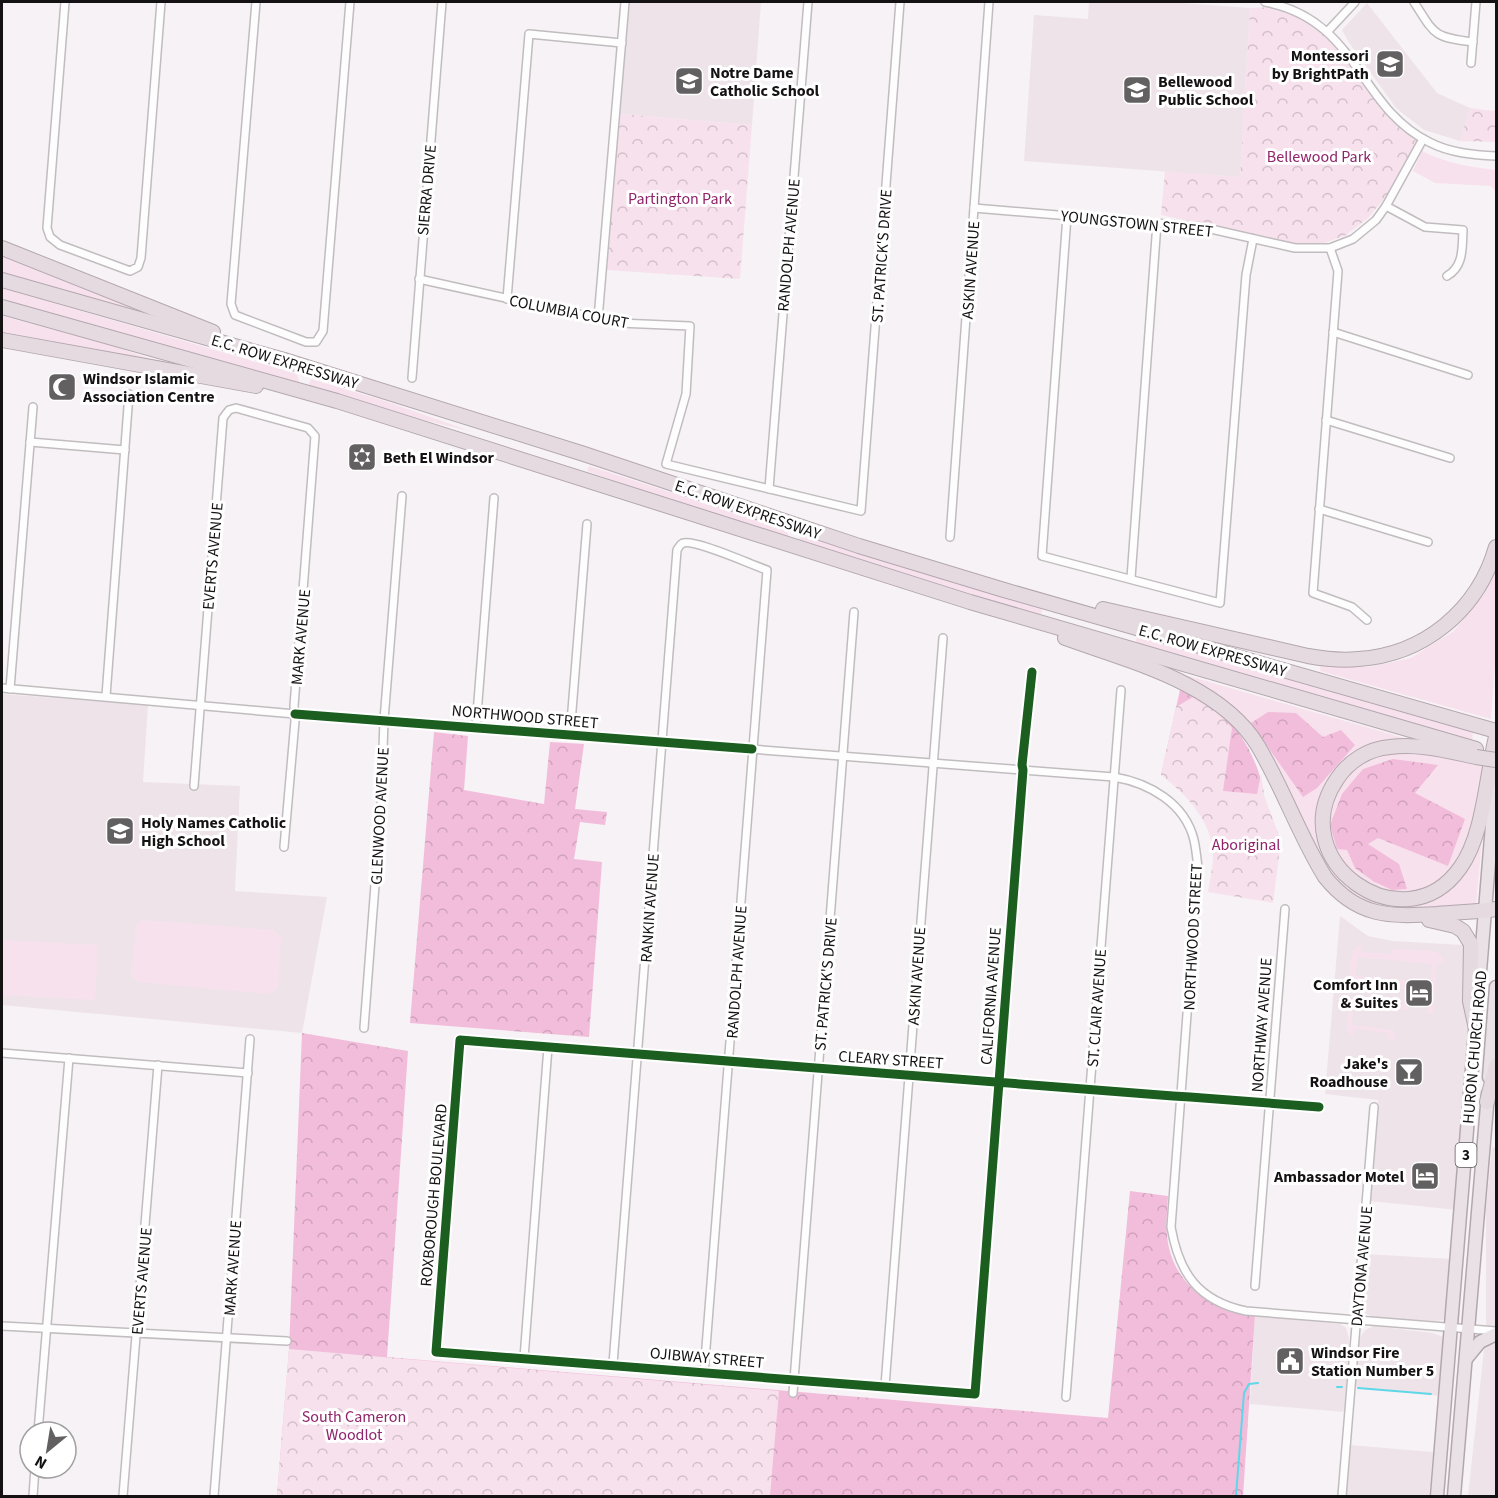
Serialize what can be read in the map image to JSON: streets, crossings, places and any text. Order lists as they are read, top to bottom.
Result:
{
  "streets": {
    "highway": ["E.C. ROW EXPRESSWAY", "HURON CHURCH ROAD", "3"],
    "street": [
      "SIERRA DRIVE",
      "YOUNGSTOWN STREET",
      "RANDOLPH AVENUE",
      "ST. PATRICK'S DRIVE",
      "ASKIN AVENUE",
      "COLUMBIA COURT",
      "EVERTS AVENUE",
      "MARK AVENUE",
      "NORTHWOOD STREET",
      "GLENWOOD AVENUE",
      "RANKIN AVENUE",
      "CALIFORNIA AVENUE",
      "ST. CLAIR AVENUE",
      "NORTHWAY AVENUE",
      "CLEARY STREET",
      "ROXBOROUGH BOULEVARD",
      "DAYTONA AVENUE",
      "OJIBWAY STREET"
    ]
  },
  "crossings": [
    ["SIERRA DRIVE", "COLUMBIA COURT"],
    ["YOUNGSTOWN STREET", "ASKIN AVENUE"],
    ["RANDOLPH AVENUE", "ST. PATRICK'S DRIVE"],
    ["RANDOLPH AVENUE", "COLUMBIA COURT"],
    ["RANDOLPH AVENUE", "NORTHWOOD STREET"],
    ["RANDOLPH AVENUE", "RANKIN AVENUE"],
    ["RANDOLPH AVENUE", "CLEARY STREET"],
    ["RANDOLPH AVENUE", "OJIBWAY STREET"],
    ["ST. PATRICK'S DRIVE", "COLUMBIA COURT"],
    ["ST. PATRICK'S DRIVE", "NORTHWOOD STREET"],
    ["ST. PATRICK'S DRIVE", "CLEARY STREET"],
    ["ST. PATRICK'S DRIVE", "OJIBWAY STREET"],
    ["ASKIN AVENUE", "NORTHWOOD STREET"],
    ["ASKIN AVENUE", "CLEARY STREET"],
    ["ASKIN AVENUE", "OJIBWAY STREET"],
    ["EVERTS AVENUE", "MARK AVENUE"],
    ["EVERTS AVENUE", "NORTHWOOD STREET"],
    ["MARK AVENUE", "NORTHWOOD STREET"],
    ["NORTHWOOD STREET", "GLENWOOD AVENUE"],
    ["NORTHWOOD STREET", "RANKIN AVENUE"],
    ["NORTHWOOD STREET", "CALIFORNIA AVENUE"],
    ["NORTHWOOD STREET", "ST. CLAIR AVENUE"],
    ["NORTHWOOD STREET", "HURON CHURCH ROAD"],
    ["NORTHWOOD STREET", "CLEARY STREET"],
    ["NORTHWOOD STREET", "DAYTONA AVENUE"],
    ["RANKIN AVENUE", "CLEARY STREET"],
    ["RANKIN AVENUE", "OJIBWAY STREET"],
    ["CALIFORNIA AVENUE", "CLEARY STREET"],
    ["CALIFORNIA AVENUE", "OJIBWAY STREET"],
    ["ST. CLAIR AVENUE", "CLEARY STREET"],
    ["NORTHWAY AVENUE", "CLEARY STREET"],
    ["CLEARY STREET", "ROXBOROUGH BOULEVARD"],
    ["ROXBOROUGH BOULEVARD", "OJIBWAY STREET"]
  ],
  "parks": [
    "Bellewood Park",
    "Partington Park",
    "Aboriginal",
    "South Cameron Woodlot"
  ],
  "places": {
    "school or university": [
      "Montessori by BrightPath",
      "Notre Dame Catholic School",
      "Bellewood Public School",
      "Holy Names Catholic High School"
    ],
    "mosque": ["Windsor Islamic Association Centre"],
    "synagogue": ["Beth El Windsor"],
    "hotel": ["Comfort Inn & Suites", "Ambassador Motel"],
    "bar": ["Jake's Roadhouse"],
    "public building": ["Windsor Fire Station Number 5"]
  },
  "north": "bottom left"
}
